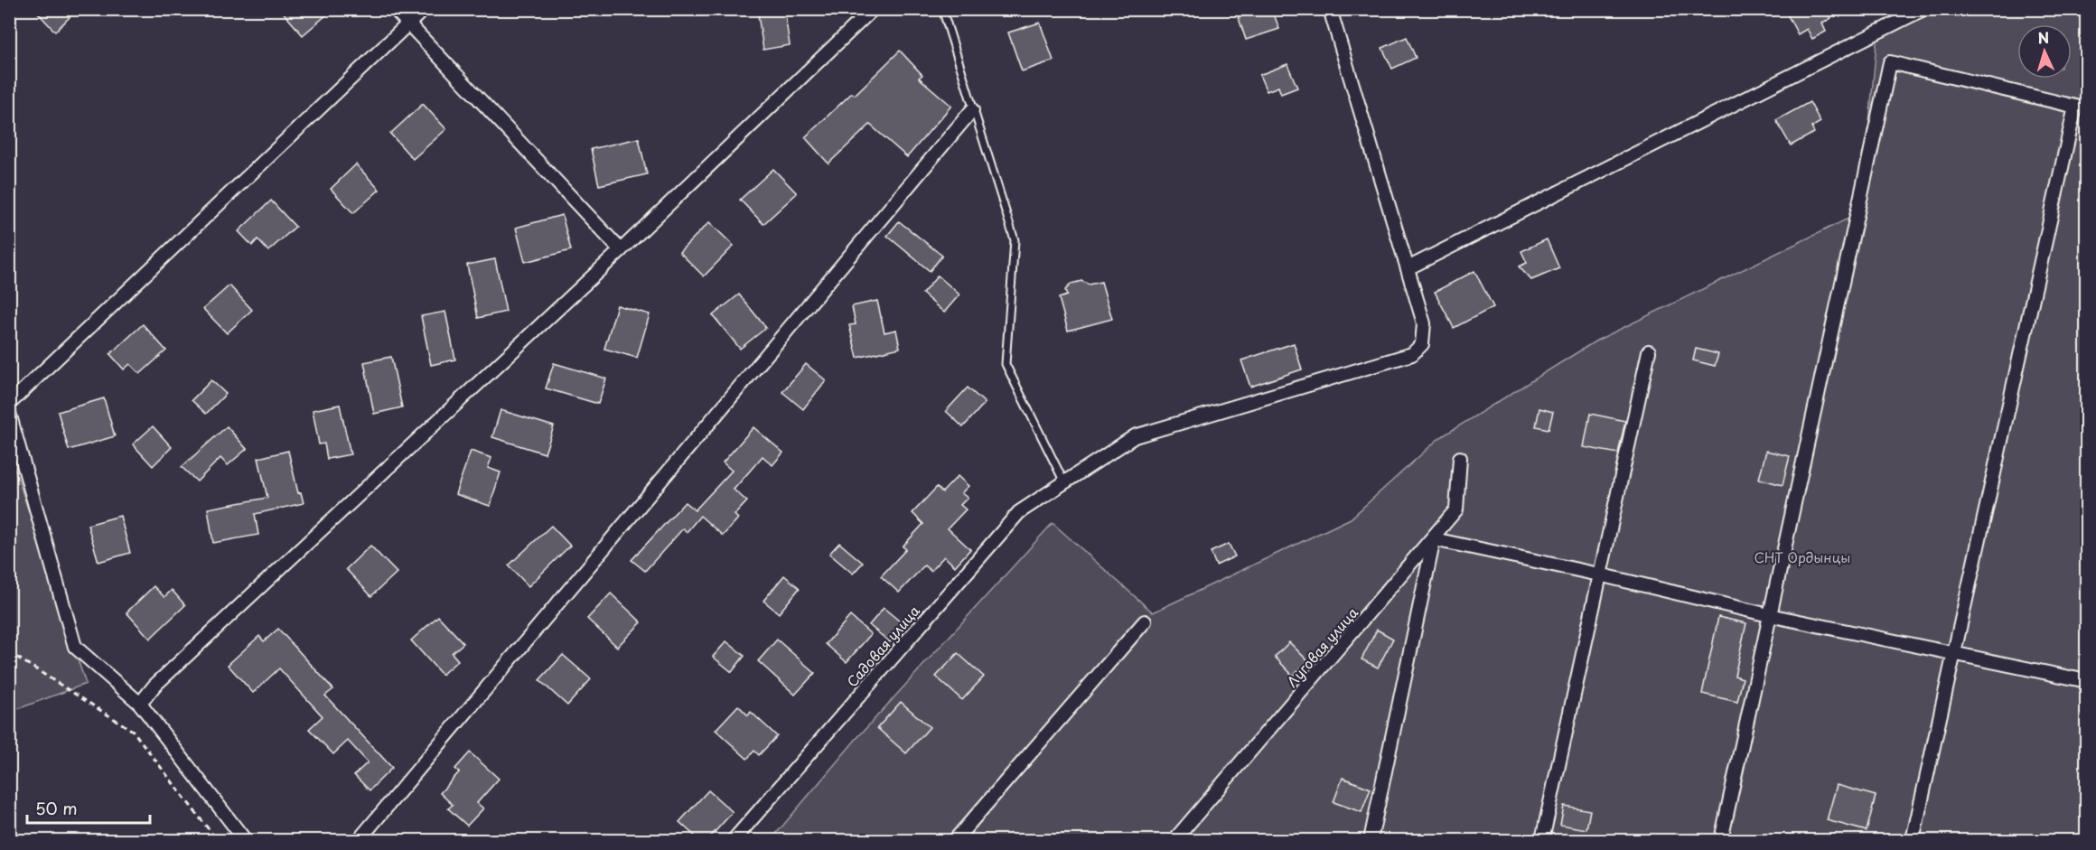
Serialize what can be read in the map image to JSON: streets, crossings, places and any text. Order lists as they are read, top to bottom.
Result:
{
  "streets": {
    "street": ["Садовая улица", "Луговая улица"]
  },
  "parks": ["СНТ Ордынцы"],
  "scale_bar": "50 m",
  "north": "top"
}
